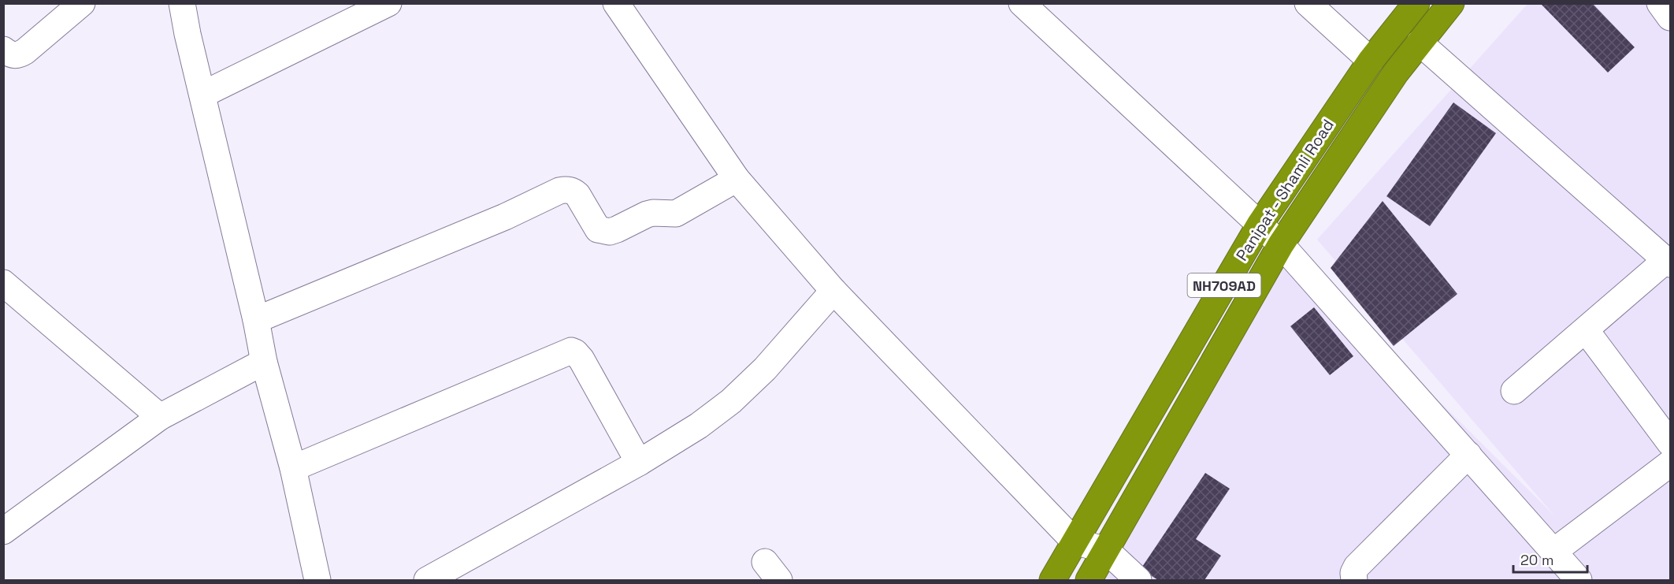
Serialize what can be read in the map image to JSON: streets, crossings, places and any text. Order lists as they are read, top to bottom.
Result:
{
  "streets": {
    "highway": ["Panipat - Shamli Road", "NH709AD"]
  },
  "scale_bar": "20 m"
}
